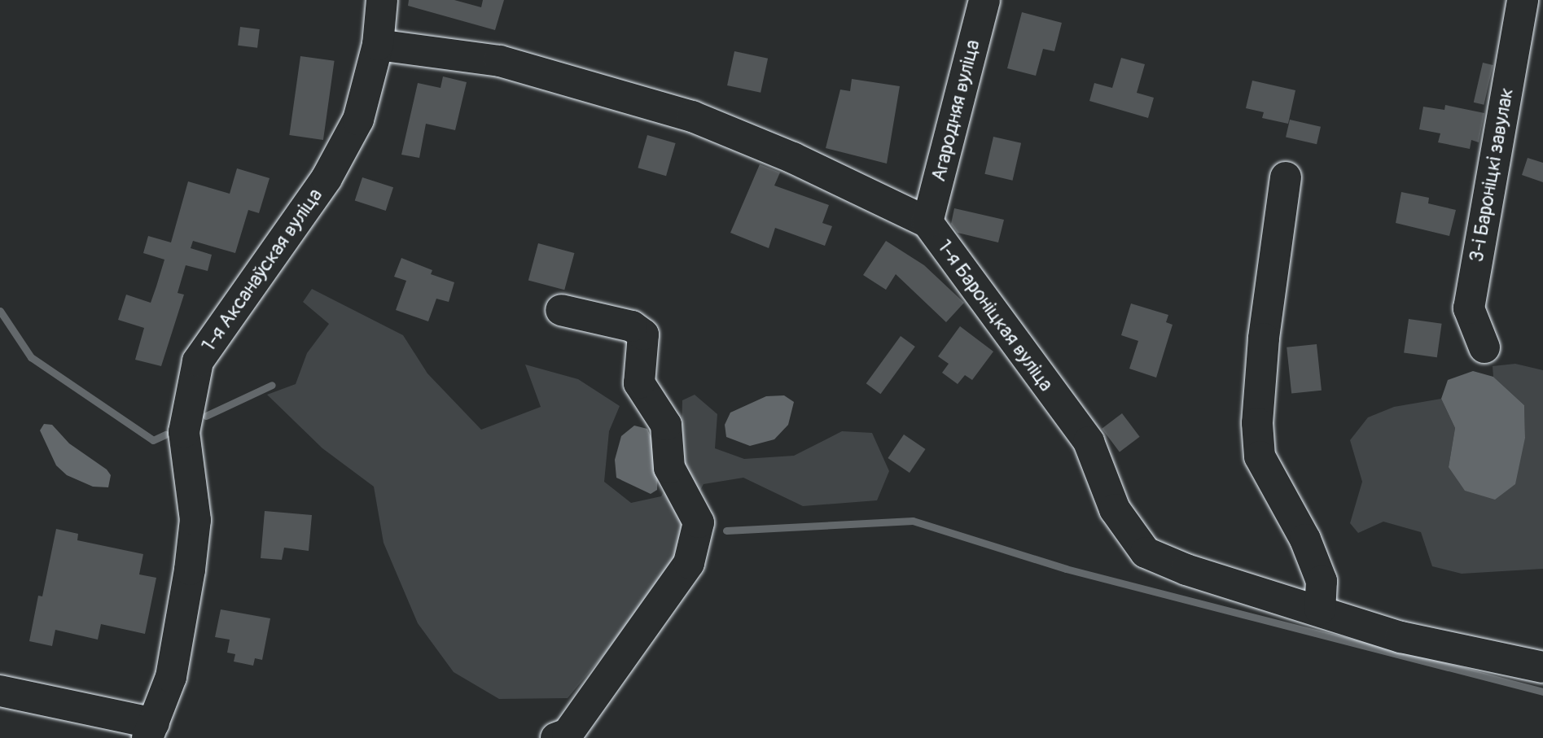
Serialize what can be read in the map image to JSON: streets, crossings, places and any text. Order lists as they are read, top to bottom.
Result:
{
  "streets": {
    "street": [
      "Агародняя вуліца",
      "3-і Бароніцкі завулак",
      "1-я Аксанаўская вуліца",
      "1-я Бароніцкая вуліца"
    ]
  },
  "crossings": [
    ["Агародняя вуліца", "1-я Бароніцкая вуліца"],
    ["1-я Аксанаўская вуліца", "1-я Бароніцкая вуліца"]
  ]
}
